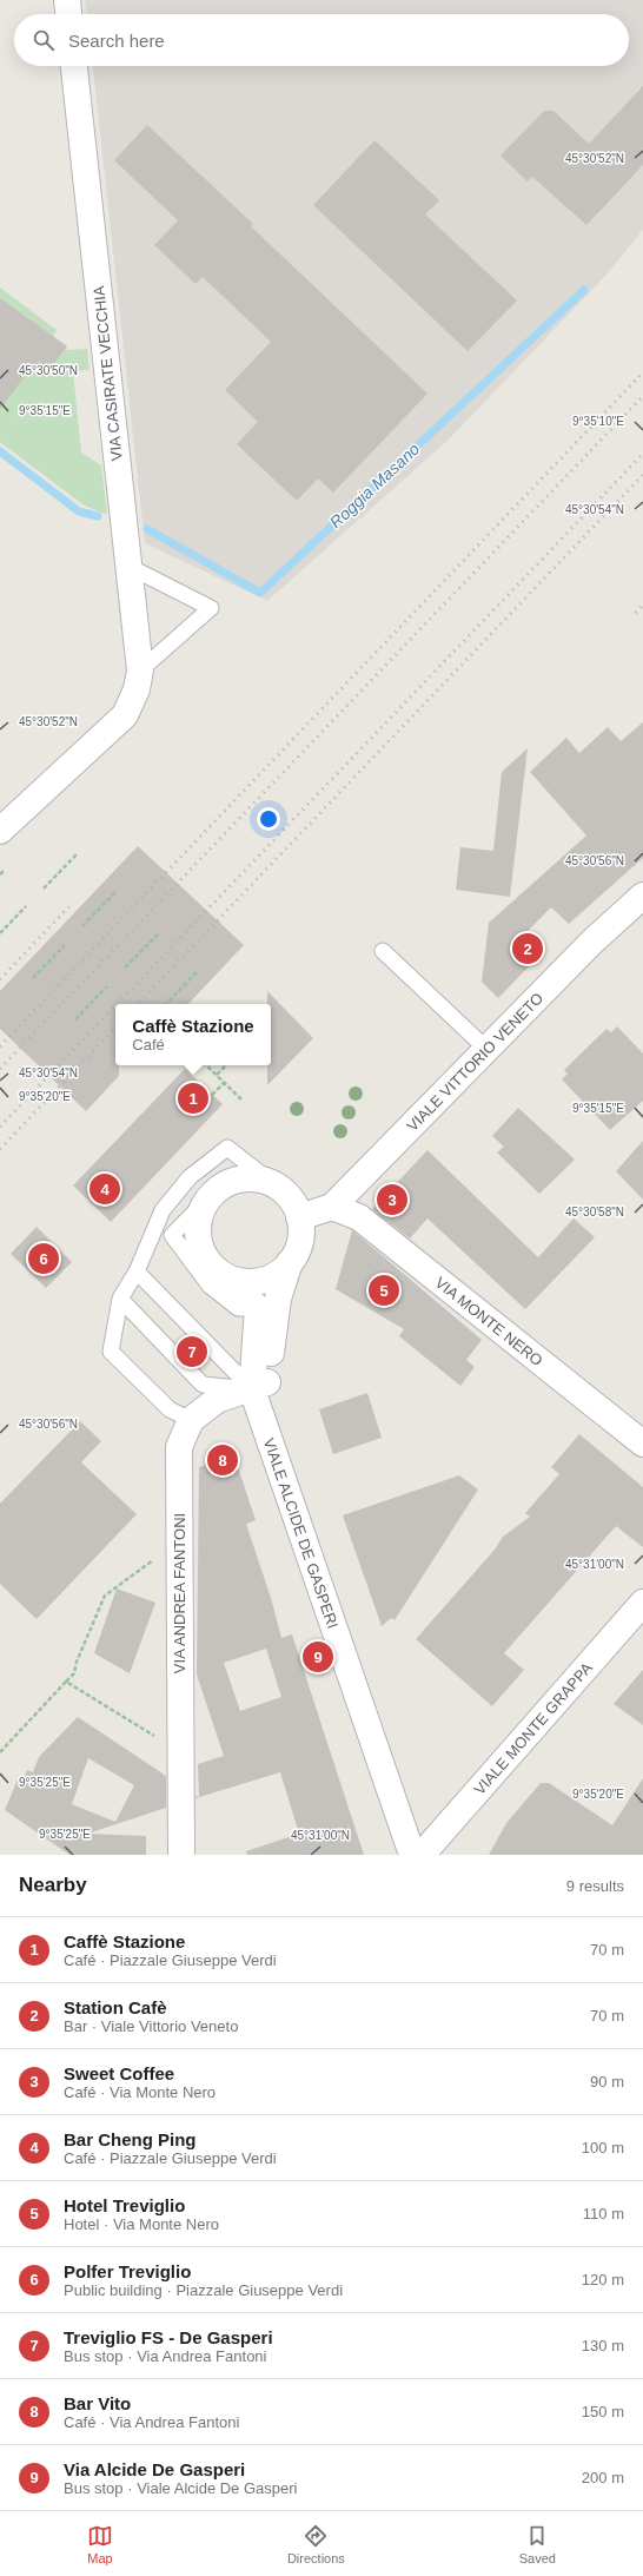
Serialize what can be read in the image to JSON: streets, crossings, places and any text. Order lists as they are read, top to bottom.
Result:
{
  "streets": {
    "street": [
      "VIA CASIRATE VECCHIA",
      "VIALE VITTORIO VENETO",
      "VIA MONTE NERO",
      "VIALE ALCIDE DE GASPERI",
      "VIA ANDREA FANTONI",
      "VIALE MONTE GRAPPA"
    ]
  },
  "crossings": [
    ["VIALE VITTORIO VENETO", "VIA MONTE NERO"],
    ["VIALE VITTORIO VENETO", "VIALE ALCIDE DE GASPERI"],
    ["VIALE ALCIDE DE GASPERI", "VIA ANDREA FANTONI"]
  ],
  "water": ["Roggia Masano"],
  "page": {
    "search": "Search here",
    "pins": [
      "2",
      "1",
      "4",
      "3",
      "6",
      "5",
      "7",
      "8",
      "9"
    ],
    "popup": ["Caffè Stazione", "Café"],
    "heading": ["Nearby", "9 results"],
    "list": [
      {
        "mark": "1",
        "name": "Caffè Stazione",
        "note": "Café · Piazzale Giuseppe Verdi",
        "value": "70 m"
      },
      {
        "mark": "2",
        "name": "Station Cafè",
        "note": "Bar · Viale Vittorio Veneto",
        "value": "70 m"
      },
      {
        "mark": "3",
        "name": "Sweet Coffee",
        "note": "Café · Via Monte Nero",
        "value": "90 m"
      },
      {
        "mark": "4",
        "name": "Bar Cheng Ping",
        "note": "Café · Piazzale Giuseppe Verdi",
        "value": "100 m"
      },
      {
        "mark": "5",
        "name": "Hotel Treviglio",
        "note": "Hotel · Via Monte Nero",
        "value": "110 m"
      },
      {
        "mark": "6",
        "name": "Polfer Treviglio",
        "note": "Public building · Piazzale Giuseppe Verdi",
        "value": "120 m"
      },
      {
        "mark": "7",
        "name": "Treviglio FS - De Gasperi",
        "note": "Bus stop · Via Andrea Fantoni",
        "value": "130 m"
      },
      {
        "mark": "8",
        "name": "Bar Vito",
        "note": "Café · Via Andrea Fantoni",
        "value": "150 m"
      },
      {
        "mark": "9",
        "name": "Via Alcide De Gasperi",
        "note": "Bus stop · Viale Alcide De Gasperi",
        "value": "200 m"
      }
    ],
    "nav": ["Map", "Directions", "Saved"]
  },
  "coordinates": [
    "45°30'52\"N",
    "45°30'50\"N",
    "9°35'15\"E",
    "9°35'10\"E",
    "45°30'54\"N",
    "45°30'56\"N",
    "9°35'20\"E",
    "45°30'58\"N",
    "45°31'00\"N",
    "9°35'25\"E"
  ]
}
